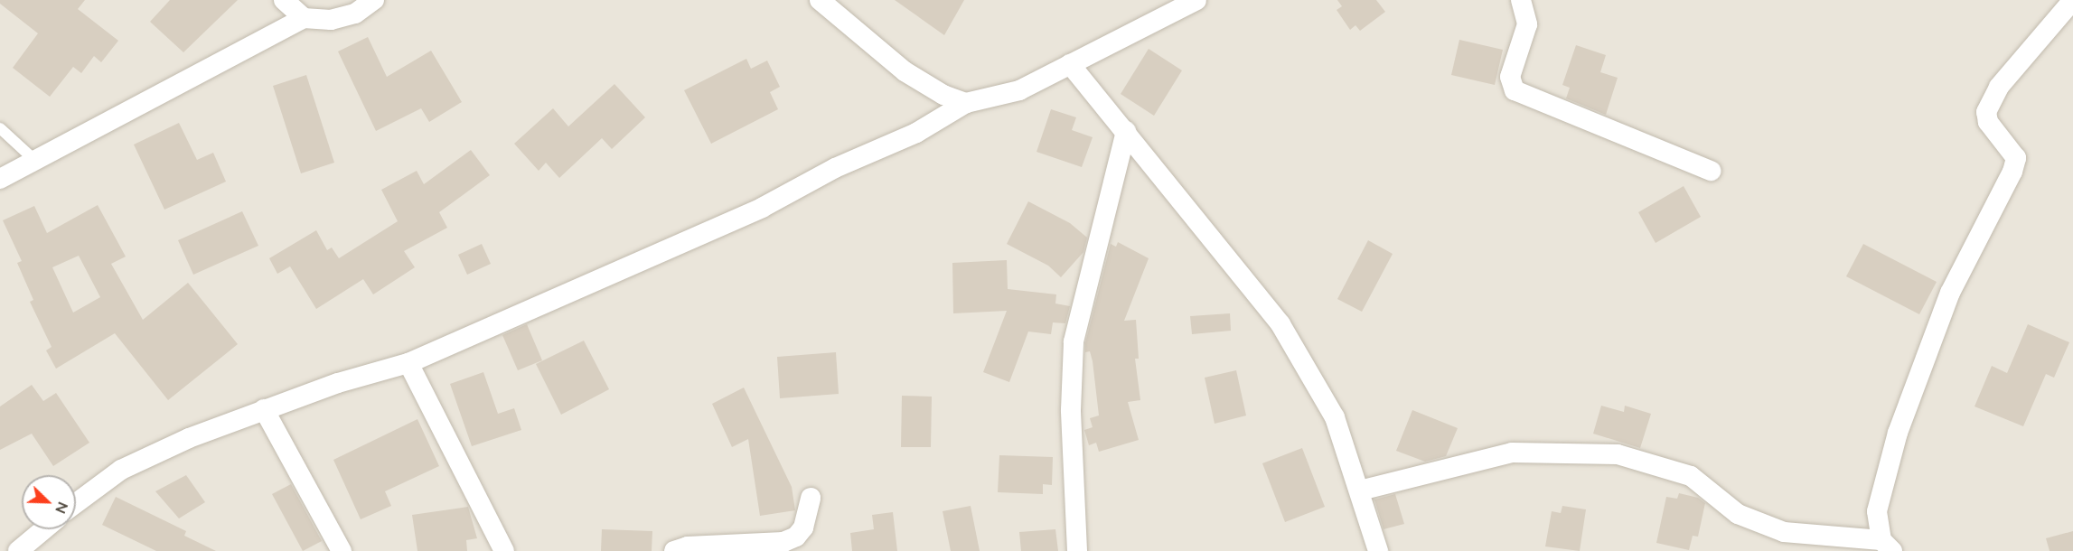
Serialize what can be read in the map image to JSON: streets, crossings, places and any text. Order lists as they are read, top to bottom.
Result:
{
  "north": "bottom right"
}
